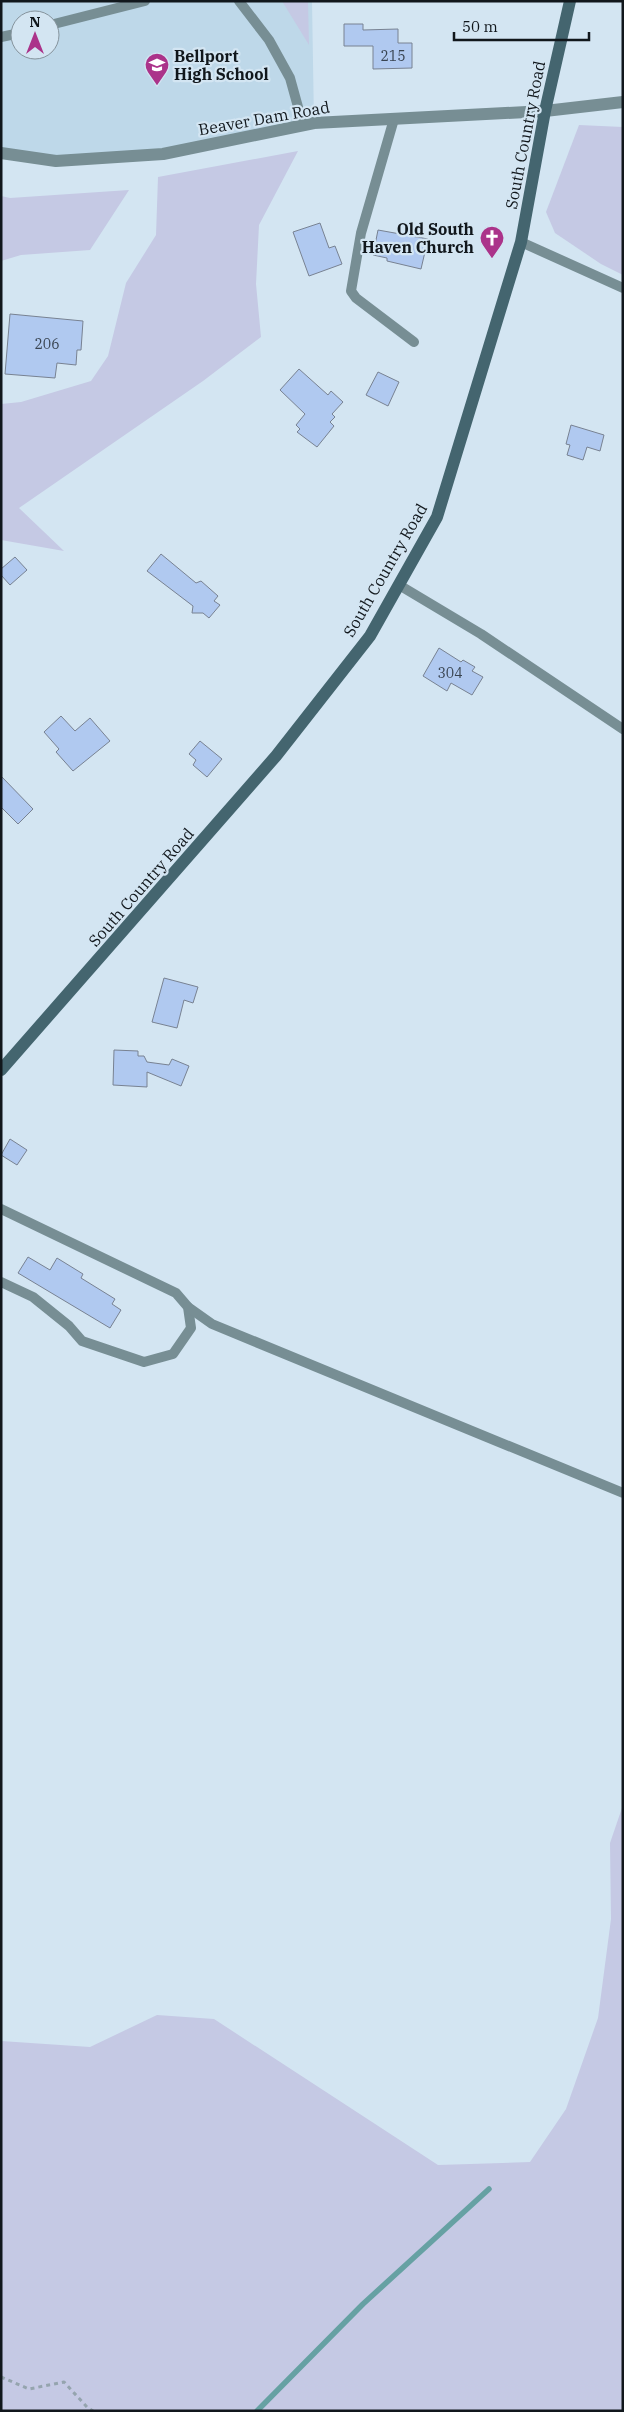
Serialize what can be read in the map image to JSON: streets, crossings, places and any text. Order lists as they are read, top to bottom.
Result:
{
  "streets": {
    "main road": ["South Country Road"],
    "street": ["Beaver Dam Road"]
  },
  "crossings": [
    ["Beaver Dam Road", "South Country Road"]
  ],
  "places": {
    "school or university": ["Bellport High School"],
    "church": ["Old South Haven Church"]
  },
  "house_numbers": ["215", "206", "304"],
  "scale_bar": "50 m",
  "north": "top"
}
